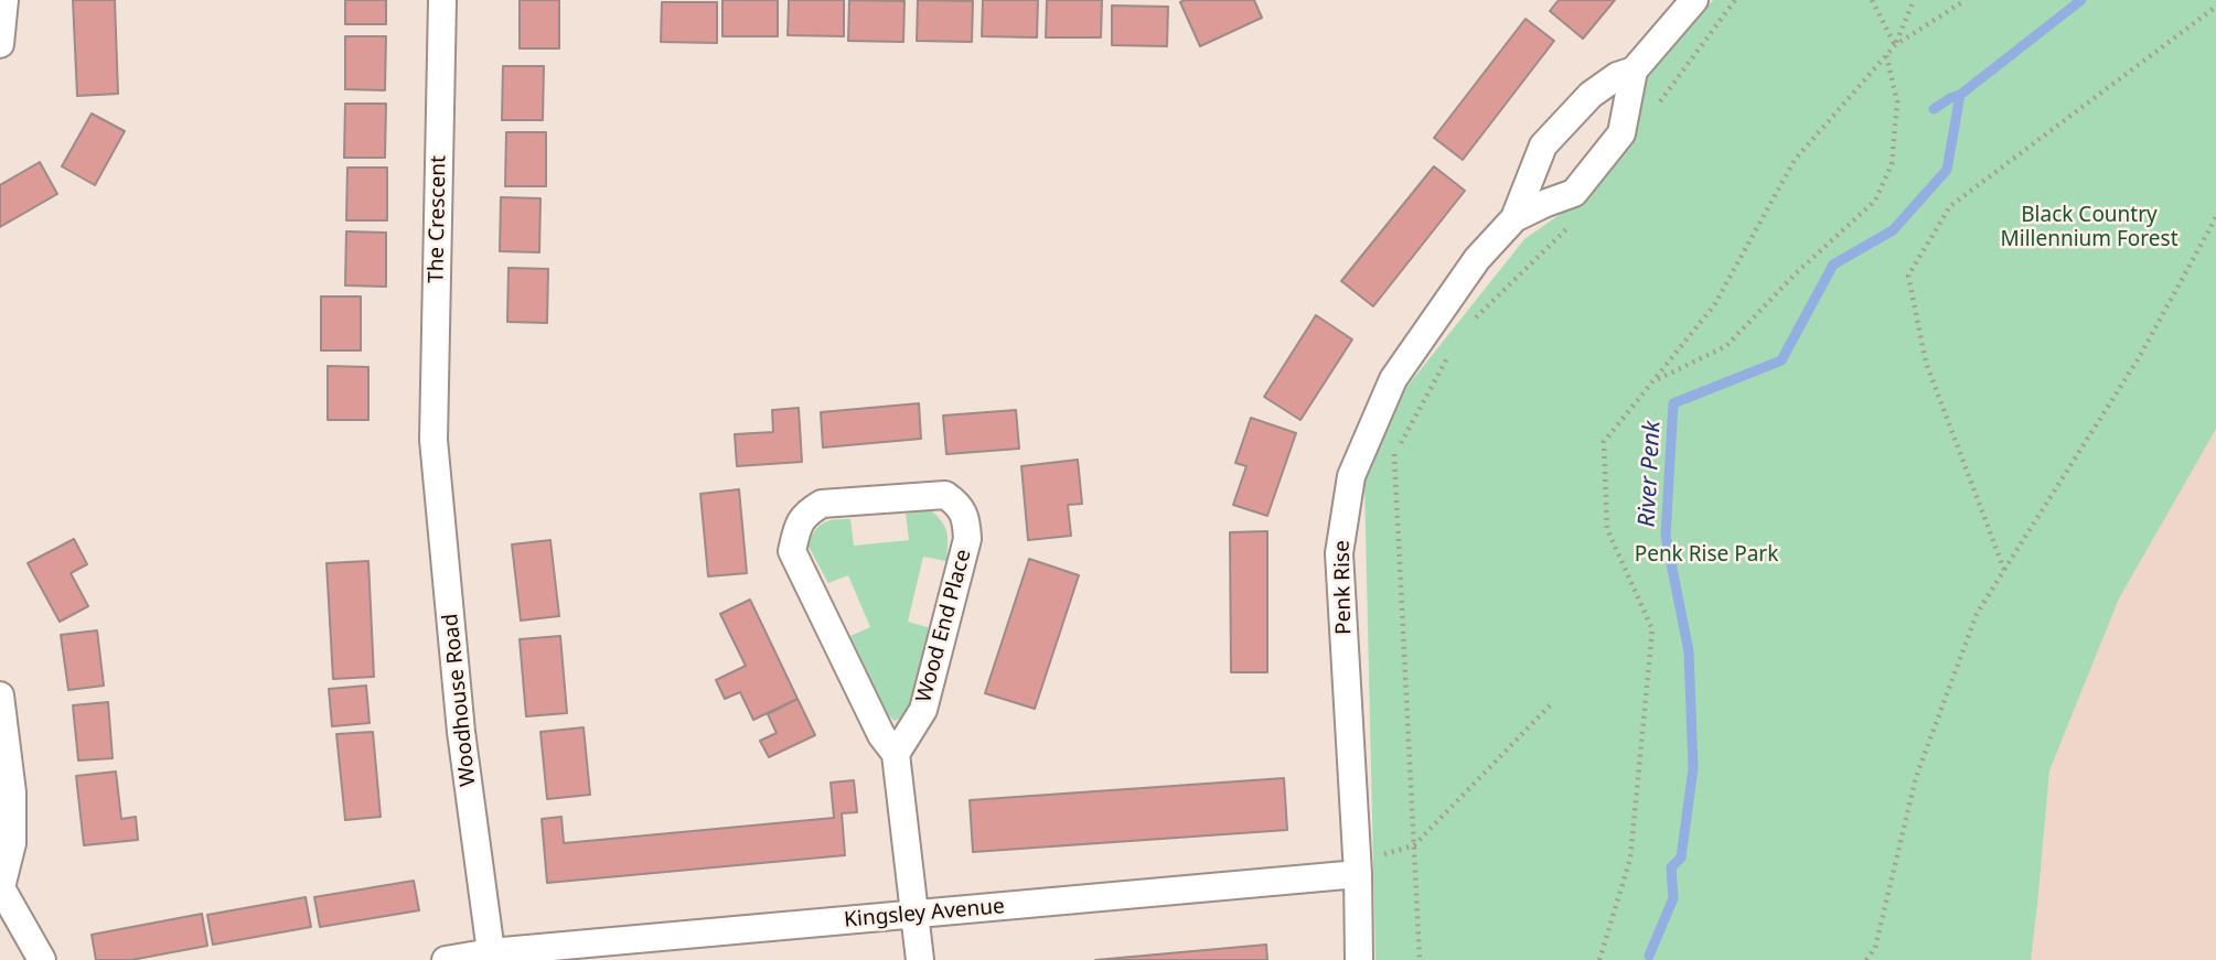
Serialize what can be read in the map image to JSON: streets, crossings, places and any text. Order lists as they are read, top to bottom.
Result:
{
  "streets": {
    "street": [
      "The Crescent",
      "Penk Rise",
      "Wood End Place",
      "Woodhouse Road",
      "Kingsley Avenue"
    ]
  },
  "crossings": [
    ["The Crescent", "Woodhouse Road"],
    ["Penk Rise", "Kingsley Avenue"],
    ["Wood End Place", "Kingsley Avenue"],
    ["Woodhouse Road", "Kingsley Avenue"]
  ],
  "water": ["River Penk"],
  "parks": ["Black Country Millennium Forest", "Penk Rise Park"]
}
